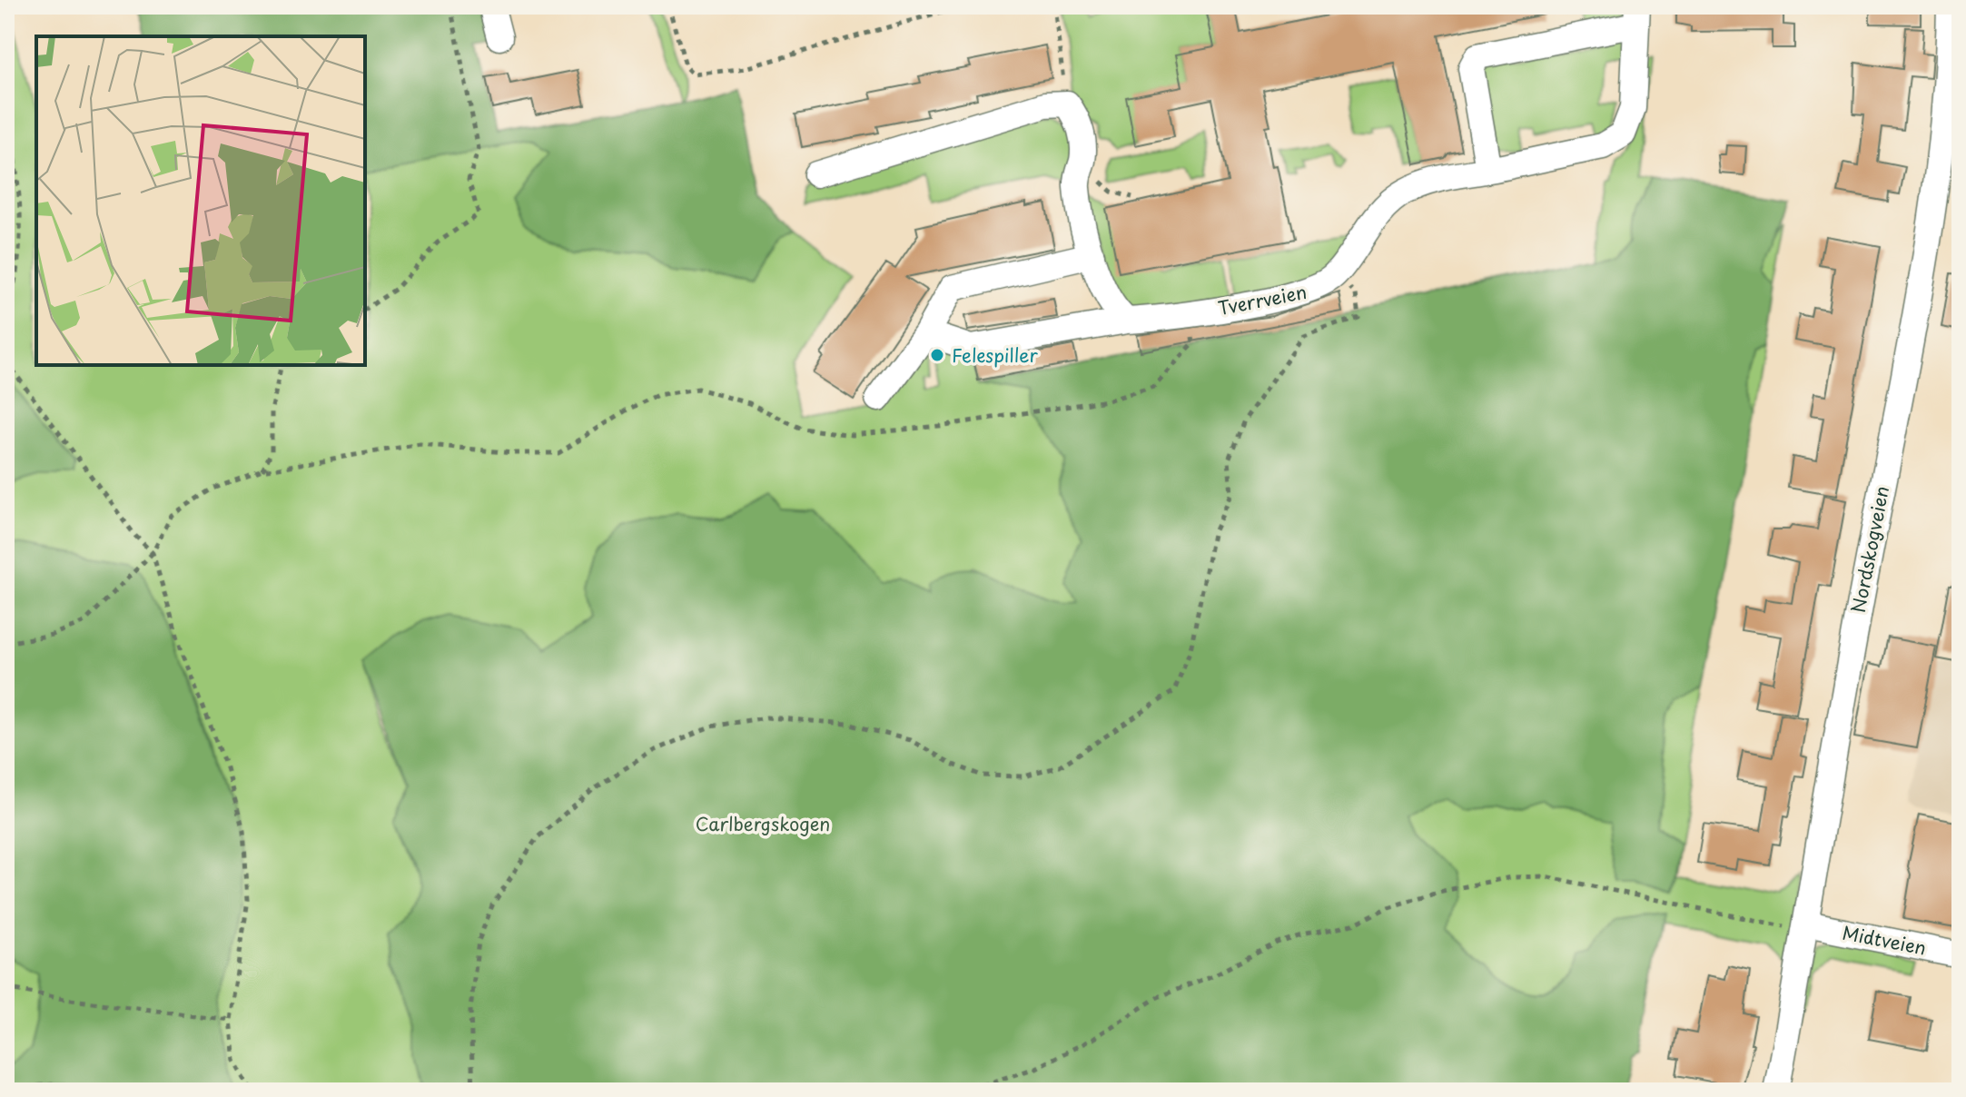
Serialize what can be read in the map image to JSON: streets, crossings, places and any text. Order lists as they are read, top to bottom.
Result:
{
  "streets": {
    "street": ["Tverrveien", "Nordskogveien", "Midtveien"]
  },
  "crossings": [
    ["Nordskogveien", "Midtveien"]
  ],
  "parks": ["Carlbergskogen"],
  "places": ["Felespiller"]
}
